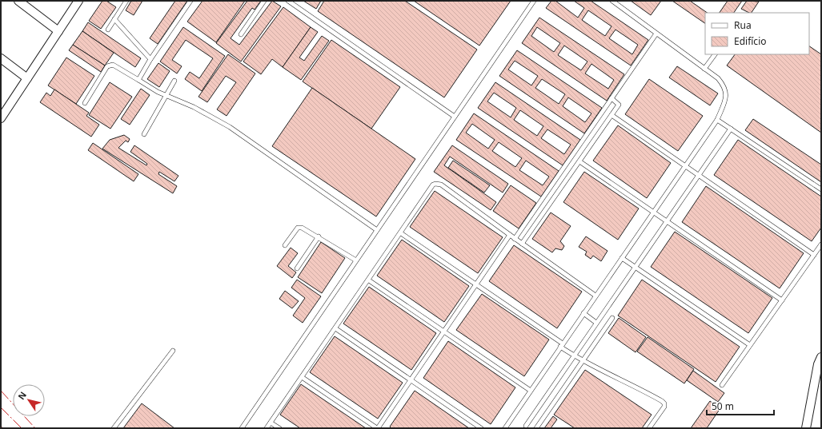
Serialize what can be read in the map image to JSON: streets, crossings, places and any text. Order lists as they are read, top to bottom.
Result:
{
  "legend": ["Rua", "Edifício"],
  "scale_bar": "50 m",
  "north": "top left"
}
